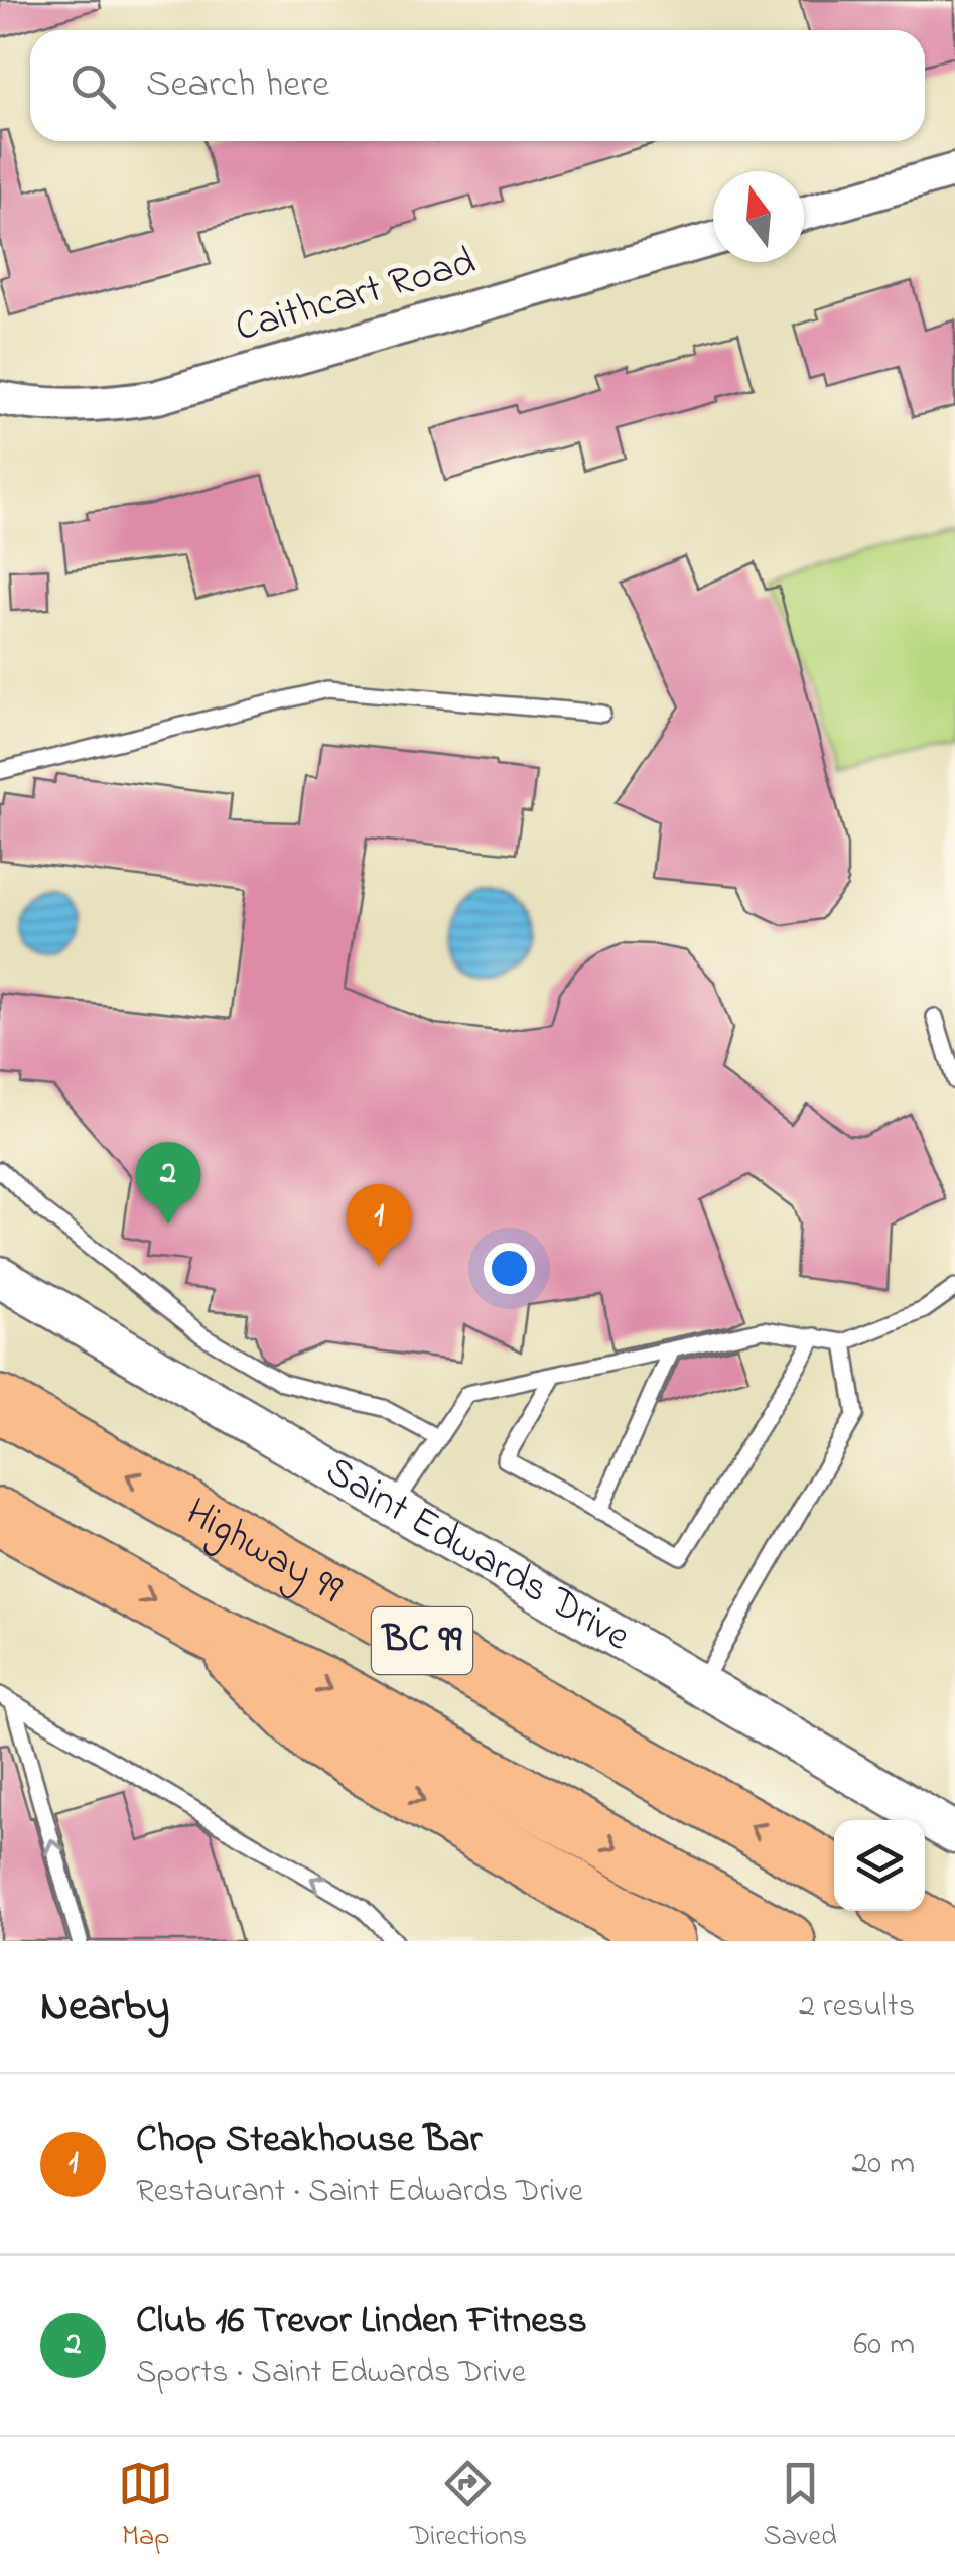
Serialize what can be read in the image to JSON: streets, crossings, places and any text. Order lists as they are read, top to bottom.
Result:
{
  "streets": {
    "highway": ["Highway 99", "BC 99"],
    "street": ["Caithcart Road", "Saint Edwards Drive"]
  },
  "north": "top",
  "page": {
    "search": "Search here",
    "pins": ["2", "1"],
    "heading": ["Nearby", "2 results"],
    "list": [
      {
        "mark": "1",
        "name": "Chop Steakhouse Bar",
        "note": "Restaurant · Saint Edwards Drive",
        "value": "20 m"
      },
      {
        "mark": "2",
        "name": "Club 16 Trevor Linden Fitness",
        "note": "Sports · Saint Edwards Drive",
        "value": "60 m"
      }
    ],
    "nav": ["Map", "Directions", "Saved"]
  }
}
